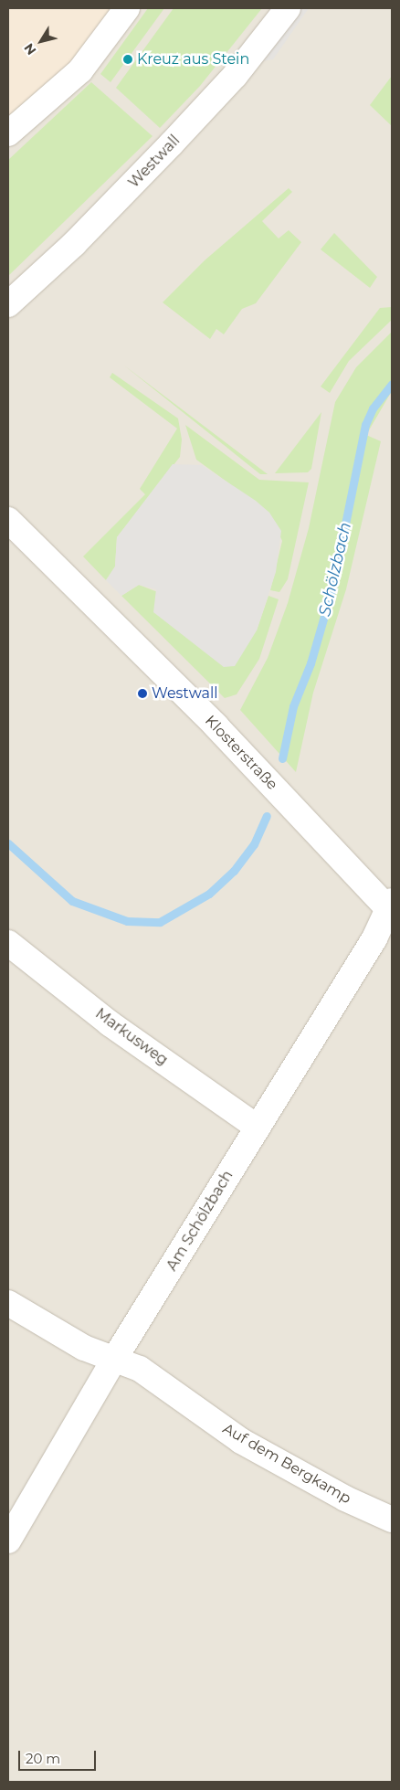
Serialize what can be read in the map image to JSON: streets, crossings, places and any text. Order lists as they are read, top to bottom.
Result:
{
  "streets": {
    "street": [
      "Westwall",
      "Klosterstraße",
      "Markusweg",
      "Am Schölzbach",
      "Auf dem Bergkamp"
    ]
  },
  "crossings": [
    ["Klosterstraße", "Am Schölzbach"],
    ["Markusweg", "Am Schölzbach"],
    ["Am Schölzbach", "Auf dem Bergkamp"]
  ],
  "water": ["Schölzbach"],
  "places": ["Kreuz aus Stein", "Westwall"],
  "scale_bar": "20 m",
  "north": "bottom left"
}
